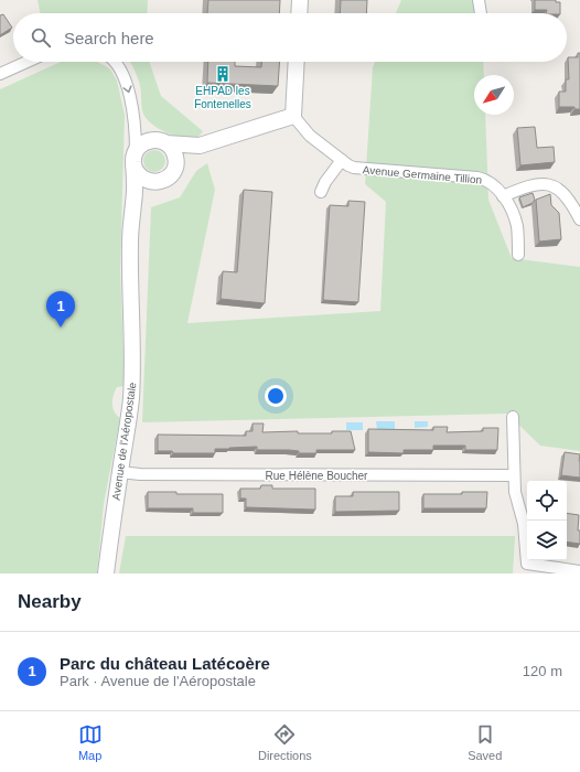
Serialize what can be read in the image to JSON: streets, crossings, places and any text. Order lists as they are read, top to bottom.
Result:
{
  "streets": {
    "street": ["Avenue Germaine Tillion", "Avenue de l'Aéropostale", "Rue Hélène Boucher"]
  },
  "crossings": [
    ["Avenue de l'Aéropostale", "Rue Hélène Boucher"]
  ],
  "places": {
    "building": ["EHPAD les Fontenelles"]
  },
  "north": "bottom left",
  "page": {
    "search": "Search here",
    "pins": "1",
    "heading": "Nearby",
    "list": [
      {
        "mark": "1",
        "name": "Parc du château Latécoère",
        "note": "Park · Avenue de l'Aéropostale",
        "value": "120 m"
      }
    ],
    "nav": ["Map", "Directions", "Saved"]
  }
}
